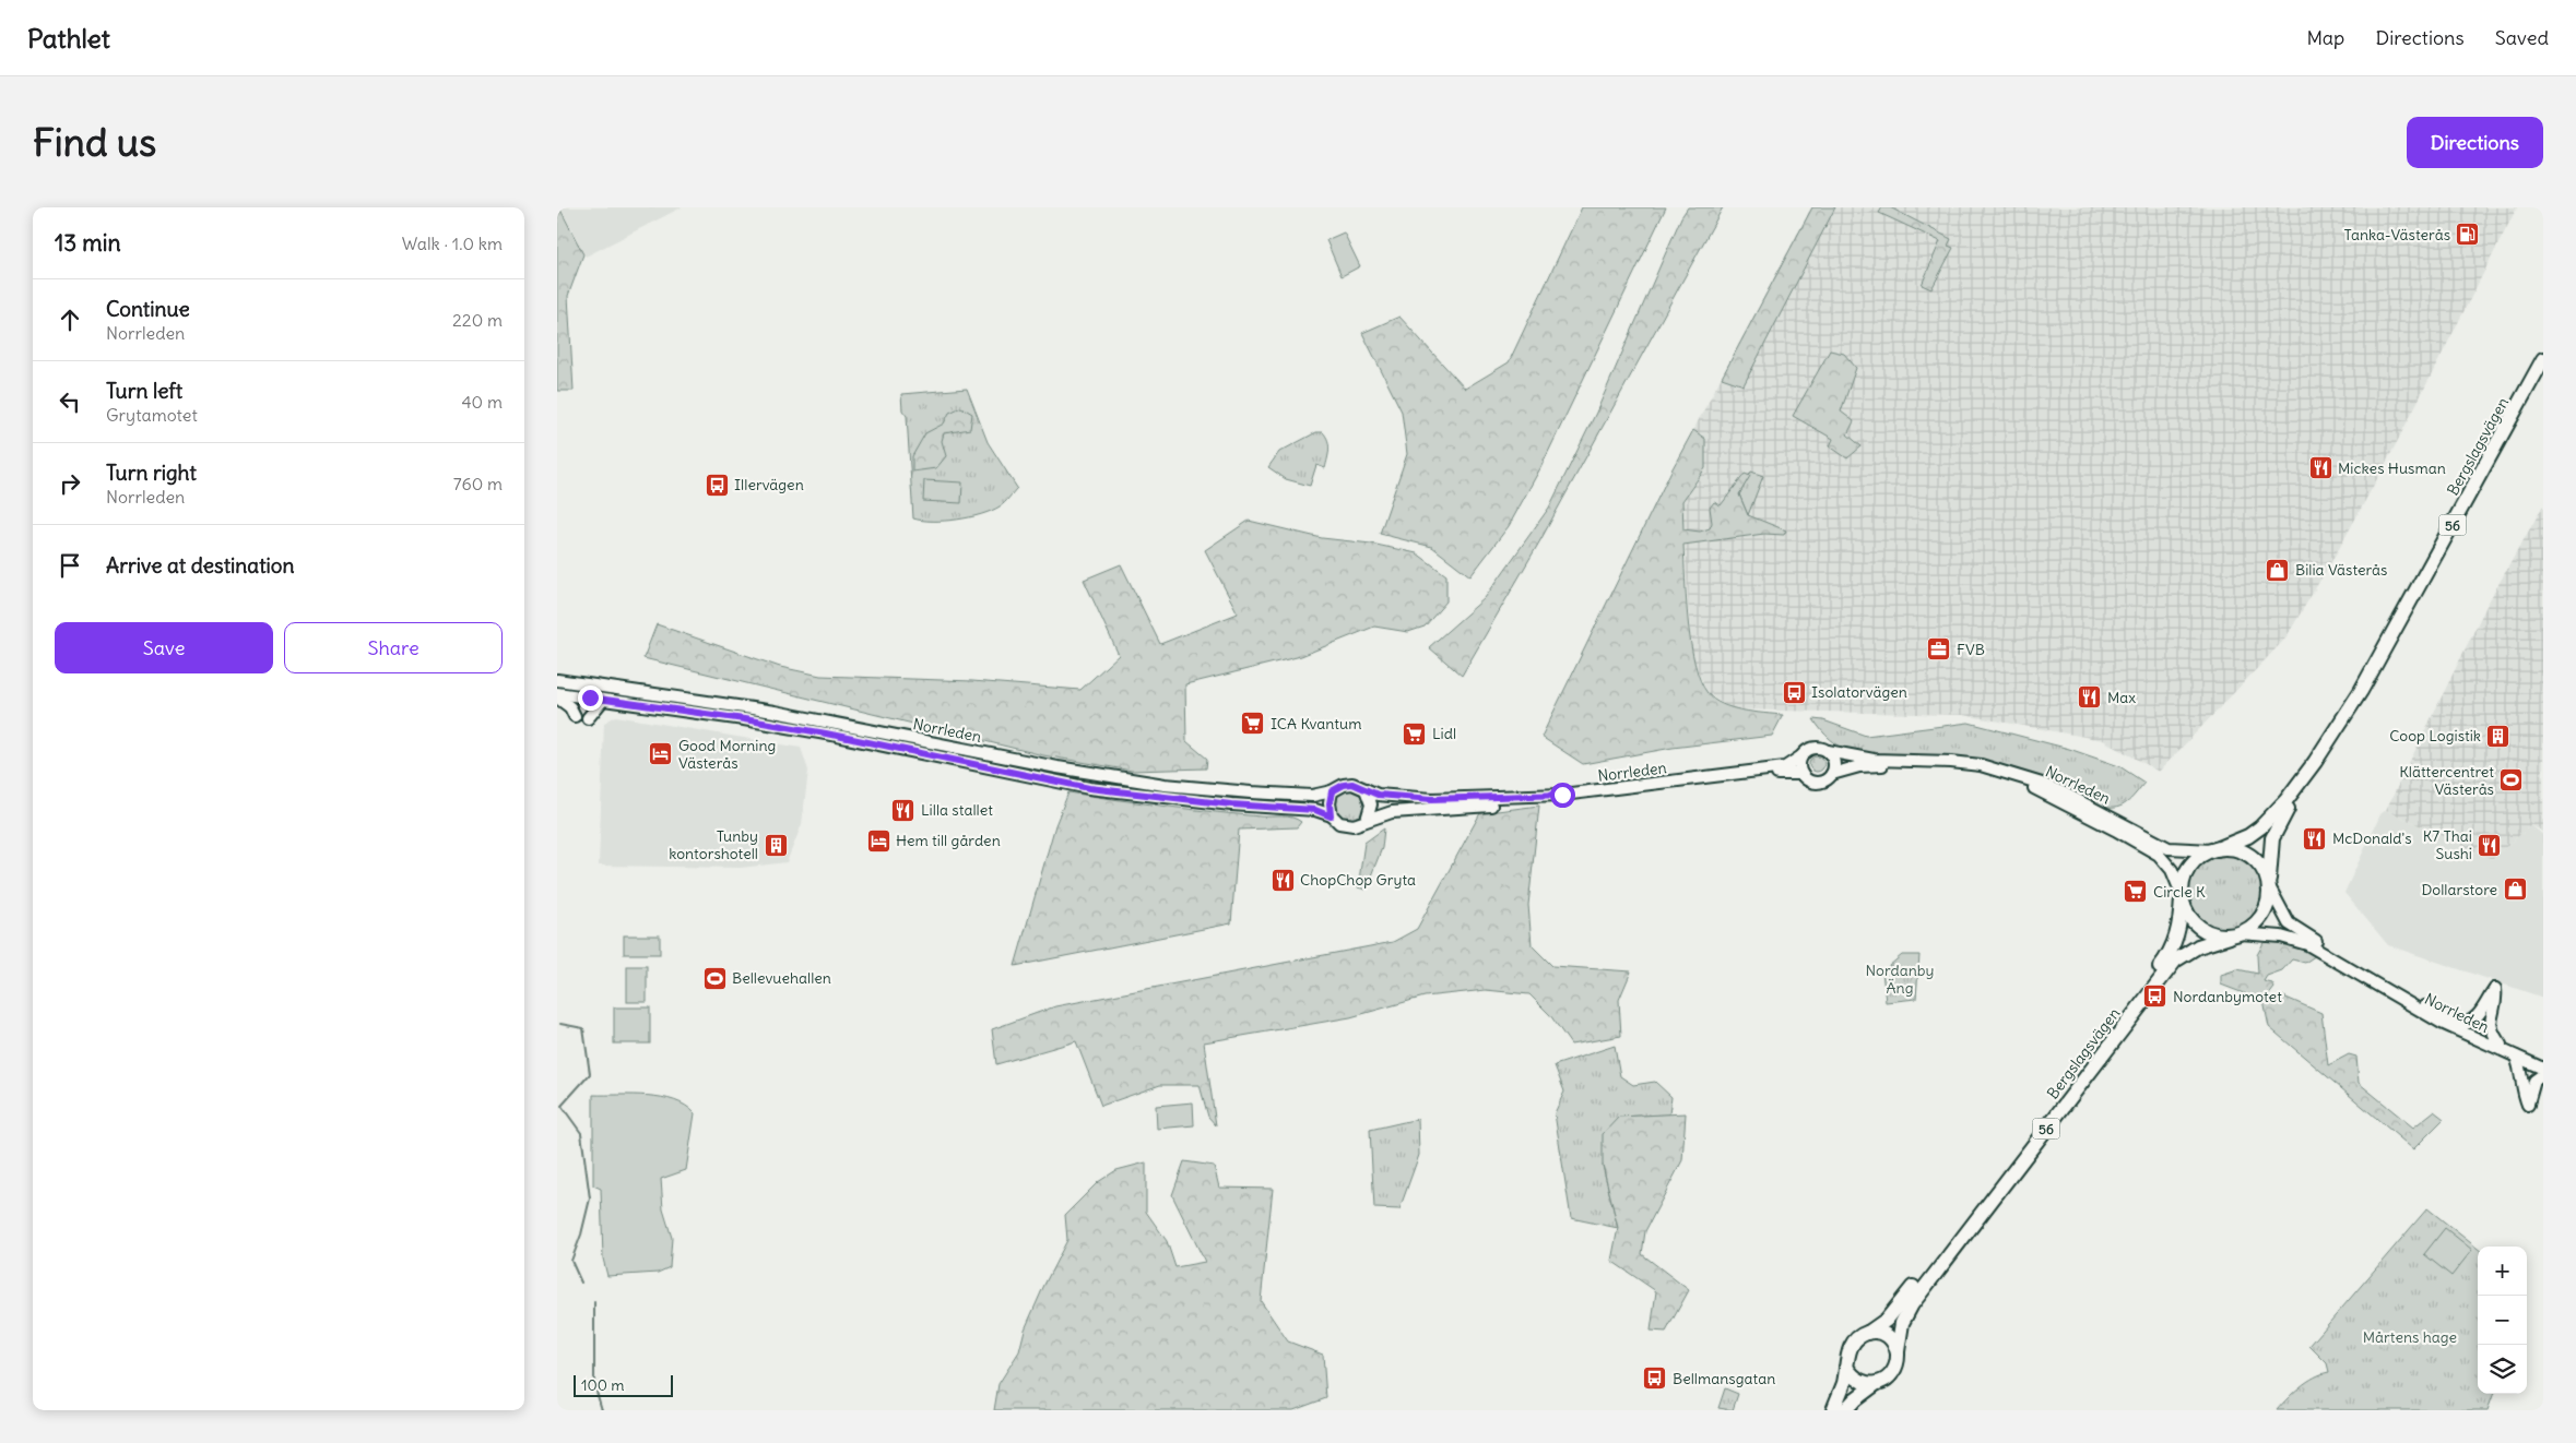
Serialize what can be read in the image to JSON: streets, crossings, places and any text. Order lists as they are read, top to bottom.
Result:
{
  "streets": {
    "highway": ["Bergslagsvägen", "56"],
    "main road": ["Norrleden"]
  },
  "crossings": [
    ["Bergslagsvägen", "56"],
    ["Bergslagsvägen", "Norrleden"],
    ["56", "Norrleden"]
  ],
  "parks": ["Nordanby Äng", "Mårtens hage"],
  "places": {
    "fuel station": ["Tanka-Västerås"],
    "restaurant": [
      "Mickes Husman",
      "Max",
      "Lilla stallet",
      "McDonald's",
      "K7 Thai Sushi",
      "ChopChop Gryta"
    ],
    "bus stop": [
      "Illervägen",
      "Isolatorvägen",
      "Nordanbymotet",
      "Bellmansgatan"
    ],
    "shop": ["Bilia Västerås", "Dollarstore"],
    "office": ["FVB"],
    "supermarket": ["ICA Kvantum", "Lidl", "Circle K"],
    "building": ["Coop Logistik", "Tunby kontorshotell"],
    "hotel": ["Good Morning Västerås", "Hem till gården"],
    "sports": ["Klättercentret Västerås", "Bellevuehallen"]
  },
  "scale_bar": "100 m",
  "page": {
    "header": "Pathlet",
    "nav": ["Map", "Directions", "Saved"],
    "buttons": [
      "Directions",
      ["Save", "Share"]
    ],
    "title": "Find us",
    "heading": ["13 min", "Walk · 1.0 km"],
    "list": [
      ["Continue", "Norrleden", "220 m"],
      ["Turn left", "Grytamotet", "40 m"],
      ["Turn right", "Norrleden", "760 m"],
      "Arrive at destination"
    ],
    "map_buttons": ["+", "−"],
    "scale": "100 m"
  }
}
